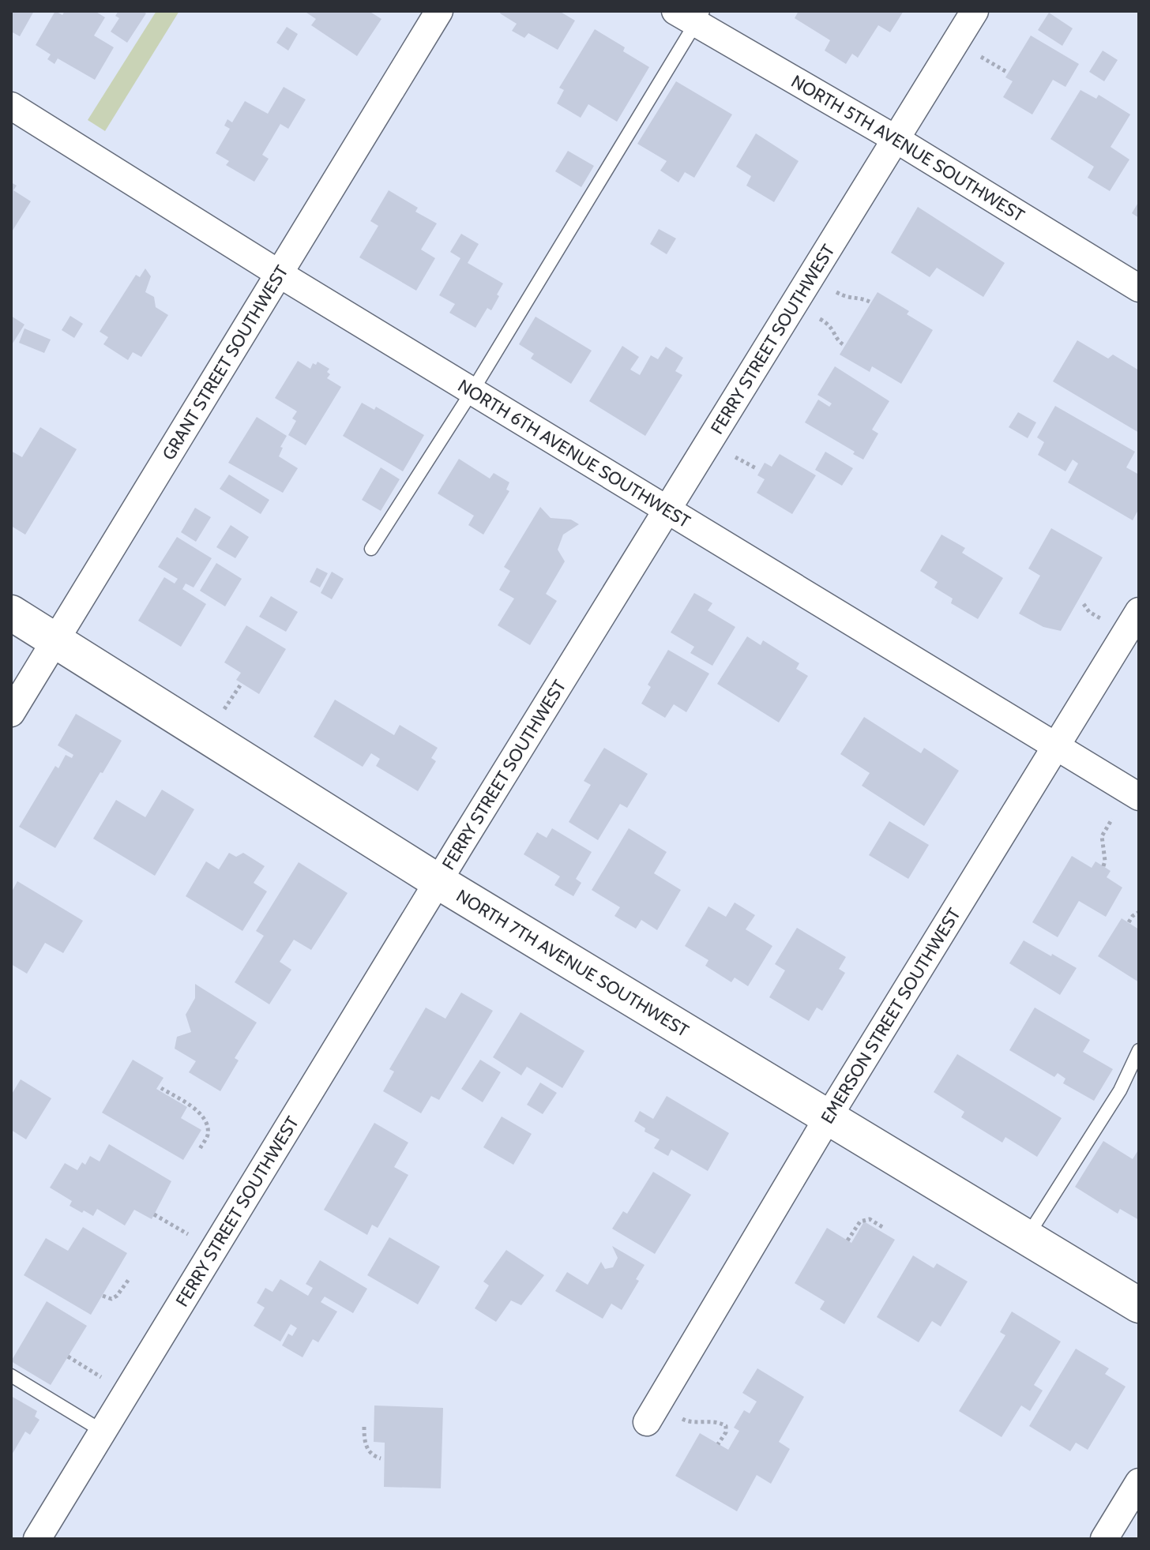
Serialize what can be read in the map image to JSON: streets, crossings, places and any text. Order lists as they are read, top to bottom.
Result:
{
  "streets": {
    "street": [
      "NORTH 5TH AVENUE SOUTHWEST",
      "FERRY STREET SOUTHWEST",
      "GRANT STREET SOUTHWEST",
      "NORTH 6TH AVENUE SOUTHWEST",
      "NORTH 7TH AVENUE SOUTHWEST",
      "EMERSON STREET SOUTHWEST"
    ]
  },
  "crossings": [
    ["NORTH 5TH AVENUE SOUTHWEST", "FERRY STREET SOUTHWEST"],
    ["FERRY STREET SOUTHWEST", "NORTH 6TH AVENUE SOUTHWEST"],
    ["FERRY STREET SOUTHWEST", "NORTH 7TH AVENUE SOUTHWEST"],
    ["GRANT STREET SOUTHWEST", "NORTH 6TH AVENUE SOUTHWEST"],
    ["GRANT STREET SOUTHWEST", "NORTH 7TH AVENUE SOUTHWEST"],
    ["NORTH 6TH AVENUE SOUTHWEST", "EMERSON STREET SOUTHWEST"],
    ["NORTH 7TH AVENUE SOUTHWEST", "EMERSON STREET SOUTHWEST"]
  ]
}
